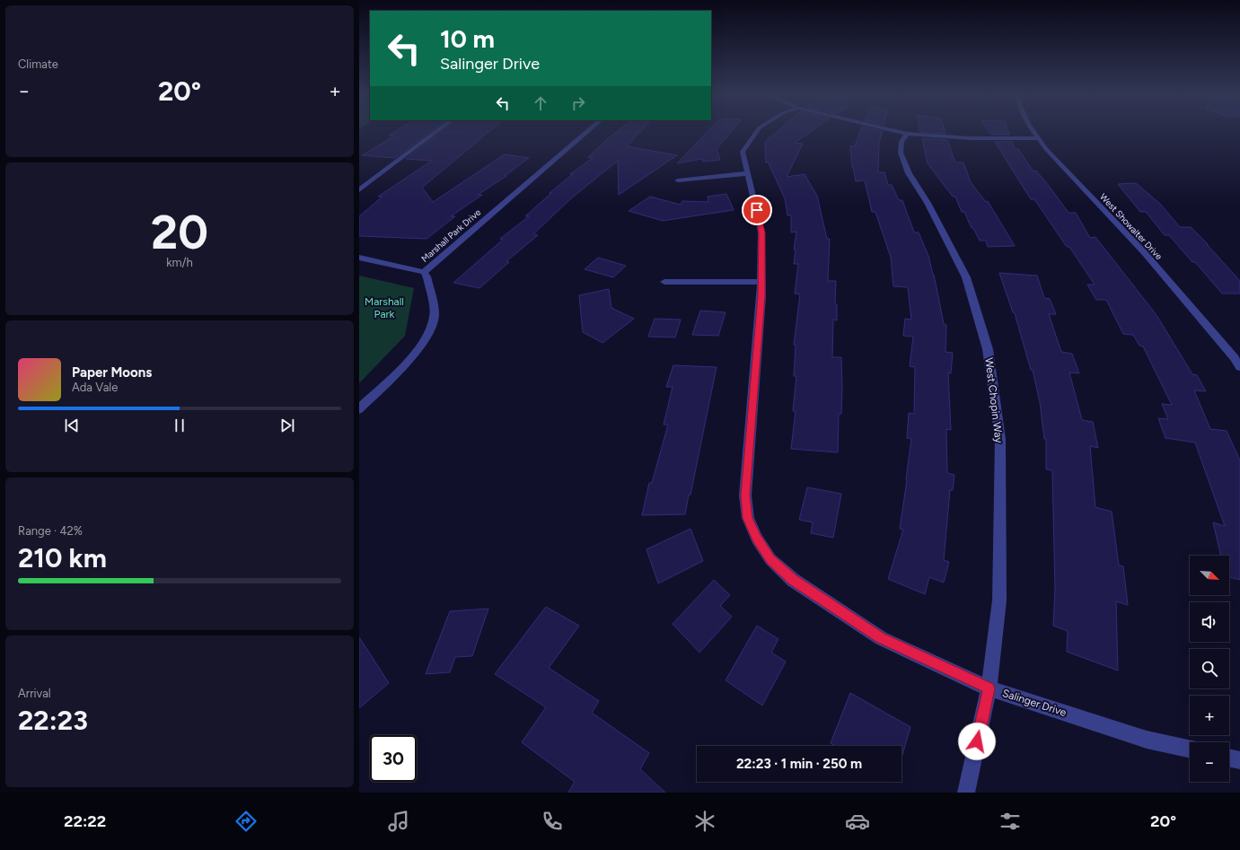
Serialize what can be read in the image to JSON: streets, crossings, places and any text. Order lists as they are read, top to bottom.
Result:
{
  "streets": {
    "street": [
      "West Showalter Drive",
      "Marshall Park Drive",
      "West Chopin Way",
      "Salinger Drive"
    ]
  },
  "crossings": [
    ["West Chopin Way", "Salinger Drive"]
  ],
  "parks": ["Marshall Park"],
  "north": "bottom right",
  "page": {
    "tile": [
      "Climate",
      ["20", "km/h"],
      ["Range · 42%", "210 km"],
      ["Arrival", "22:23"]
    ],
    "turn": ["10 m", "Salinger Drive"],
    "heat": ["−", "20°", "+"],
    "song": ["Paper Moons", "Ada Vale"],
    "map_buttons": ["+", "−"],
    "limit": "30",
    "trip": "22:23 · 1 min · 250 m",
    "tabs": ["22:22", "20°"]
  }
}
